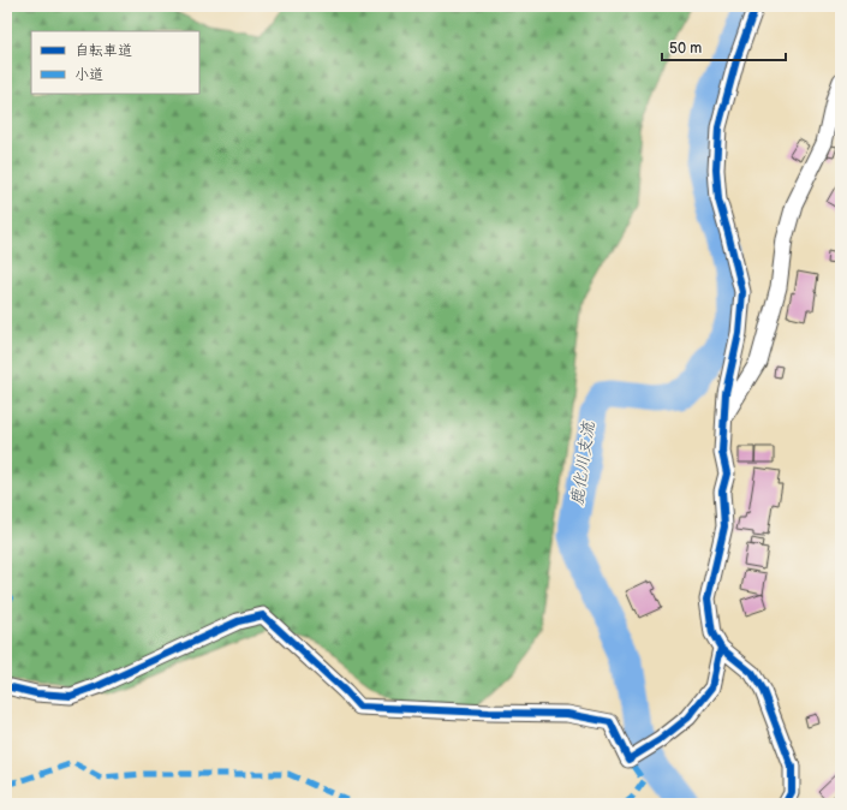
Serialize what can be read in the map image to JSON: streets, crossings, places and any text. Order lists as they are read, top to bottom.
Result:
{
  "water": ["鹿化川支流"],
  "legend": ["自転車道", "小道"],
  "scale_bar": "50 m"
}
